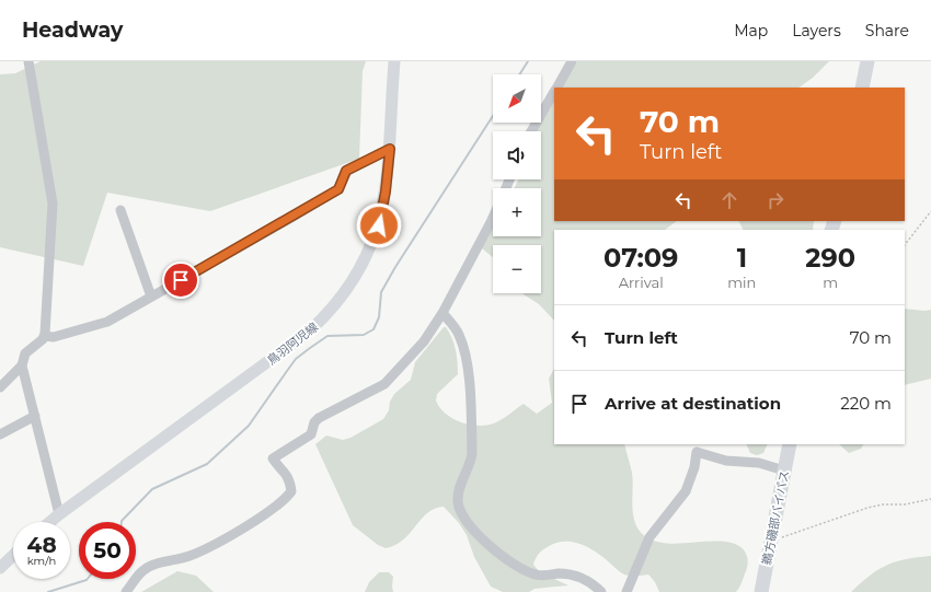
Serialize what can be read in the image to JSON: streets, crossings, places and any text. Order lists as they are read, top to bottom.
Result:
{
  "streets": {
    "highway": ["鵜方磯部バイパス"],
    "main road": ["鳥羽阿児線"]
  },
  "north": "bottom left",
  "page": {
    "header": "Headway",
    "nav": ["Map", "Layers", "Share"],
    "map_buttons": ["+", "−"],
    "turn": ["70 m", "Turn left"],
    "eta": [
      "07:09",
      "Arrival",
      "1",
      "min",
      "290",
      "m"
    ],
    "list": [
      {
        "name": "Turn left",
        "value": "70 m"
      },
      {
        "name": "Arrive at destination",
        "value": "220 m"
      }
    ],
    "speed": "48 km/h",
    "limit": "50"
  }
}
